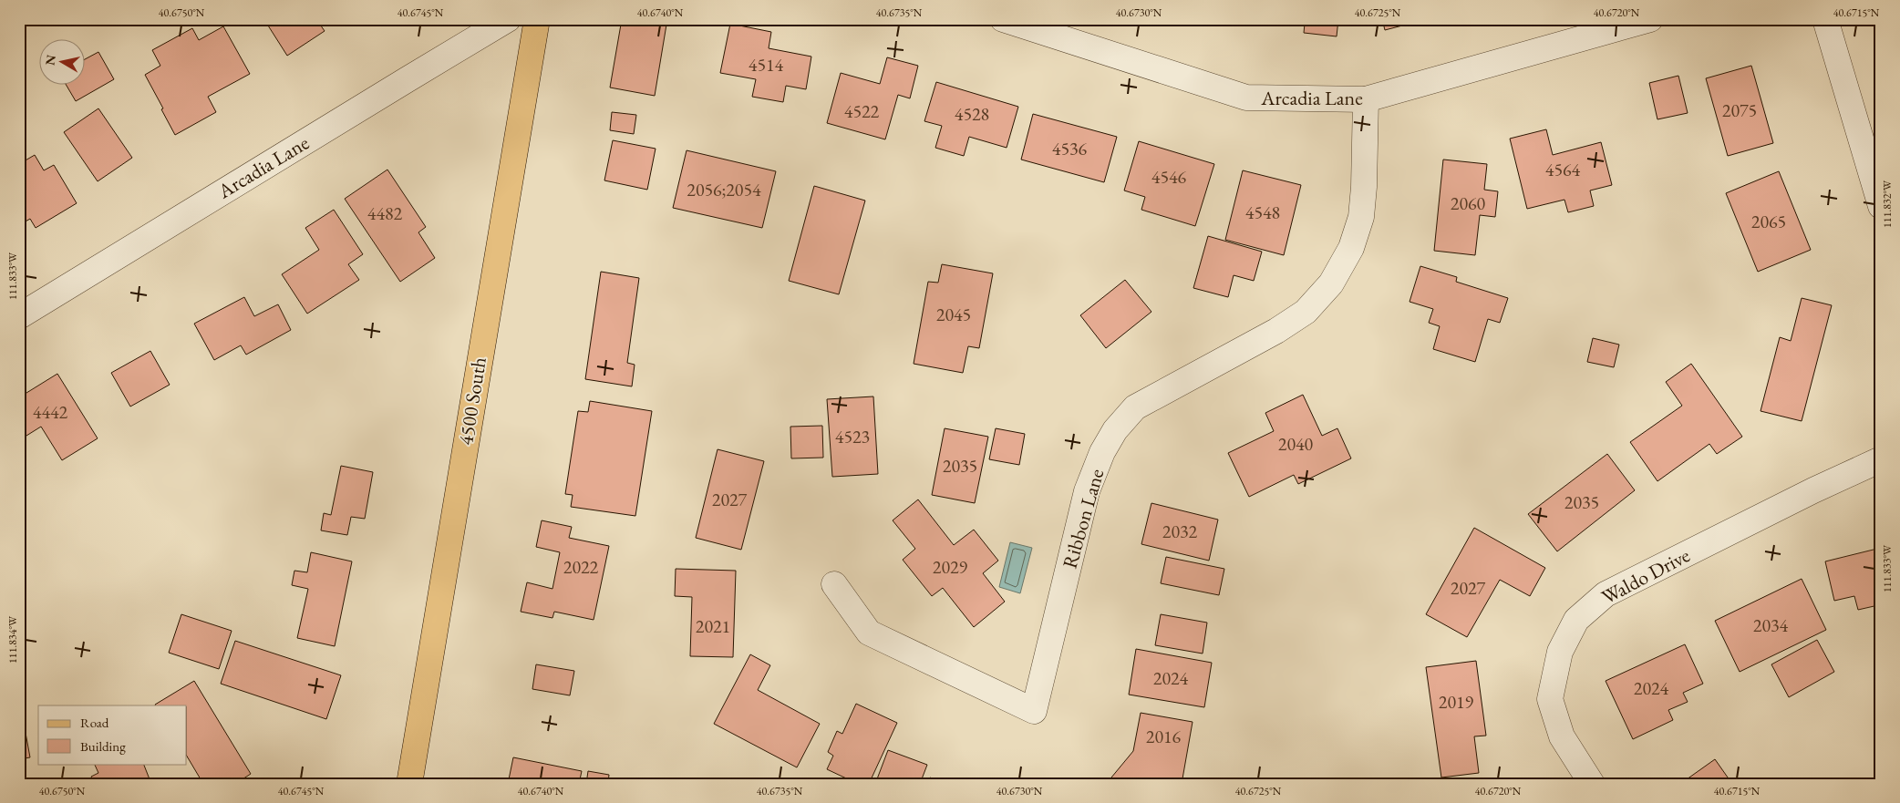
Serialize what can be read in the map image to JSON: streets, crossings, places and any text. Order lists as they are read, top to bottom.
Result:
{
  "streets": {
    "main road": ["4500 South"],
    "street": ["Arcadia Lane", "Ribbon Lane", "Waldo Drive"]
  },
  "crossings": [
    ["Arcadia Lane", "Ribbon Lane"]
  ],
  "house_numbers": [
    "4514",
    "2075",
    "4522",
    "4528",
    "4536",
    "4564",
    "4546",
    "2056;2054",
    "2060",
    "4548",
    "4482",
    "2065",
    "2045",
    "4442",
    "4523",
    "2040",
    "2035",
    "2027",
    "2035",
    "2032",
    "2022",
    "2029",
    "2027",
    "2034",
    "2021",
    "2024",
    "2024",
    "2019",
    "2016"
  ],
  "legend": ["Road", "Building"],
  "north": "left",
  "coordinates": [
    "40.6750°N",
    "40.6745°N",
    "40.6740°N",
    "40.6735°N",
    "40.6730°N",
    "40.6725°N",
    "40.6720°N",
    "40.6715°N",
    "111.832°W",
    "111.833°W",
    "111.834°W"
  ]
}
